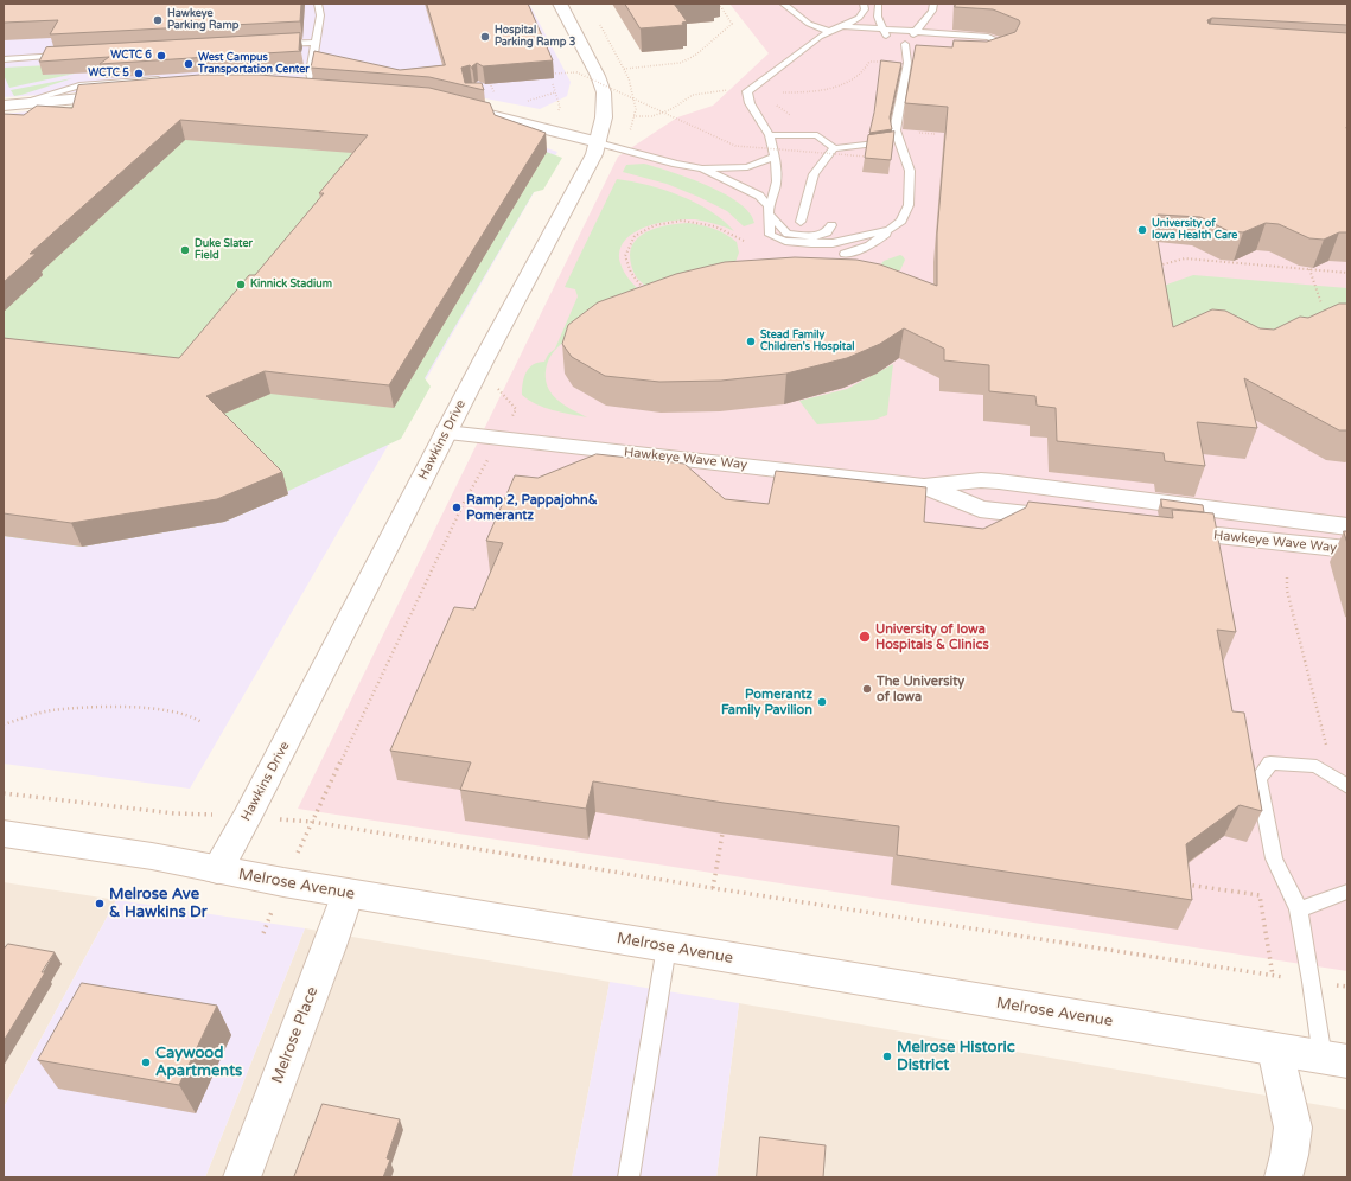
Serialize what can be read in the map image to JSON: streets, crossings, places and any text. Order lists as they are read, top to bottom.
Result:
{
  "streets": {
    "street": [
      "Hawkins Drive",
      "Hawkeye Wave Way",
      "Melrose Avenue",
      "Melrose Place"
    ]
  },
  "crossings": [
    ["Hawkins Drive", "Hawkeye Wave Way"],
    ["Hawkins Drive", "Melrose Avenue"],
    ["Melrose Avenue", "Melrose Place"]
  ],
  "places": [
    "Hawkeye Parking Ramp",
    "Hospital Parking Ramp 3",
    "WCTC 6",
    "West Campus Transportation Center",
    "WCTC 5",
    "University of Iowa Health Care",
    "Duke Slater Field",
    "Kinnick Stadium",
    "Stead Family Children's Hospital",
    "Ramp 2, Pappajohn& Pomerantz",
    "University of Iowa Hospitals & Clinics",
    "The University of Iowa",
    "Pomerantz Family Pavilion",
    "Melrose Ave & Hawkins Dr",
    "Melrose Historic District",
    "Caywood Apartments"
  ]
}
